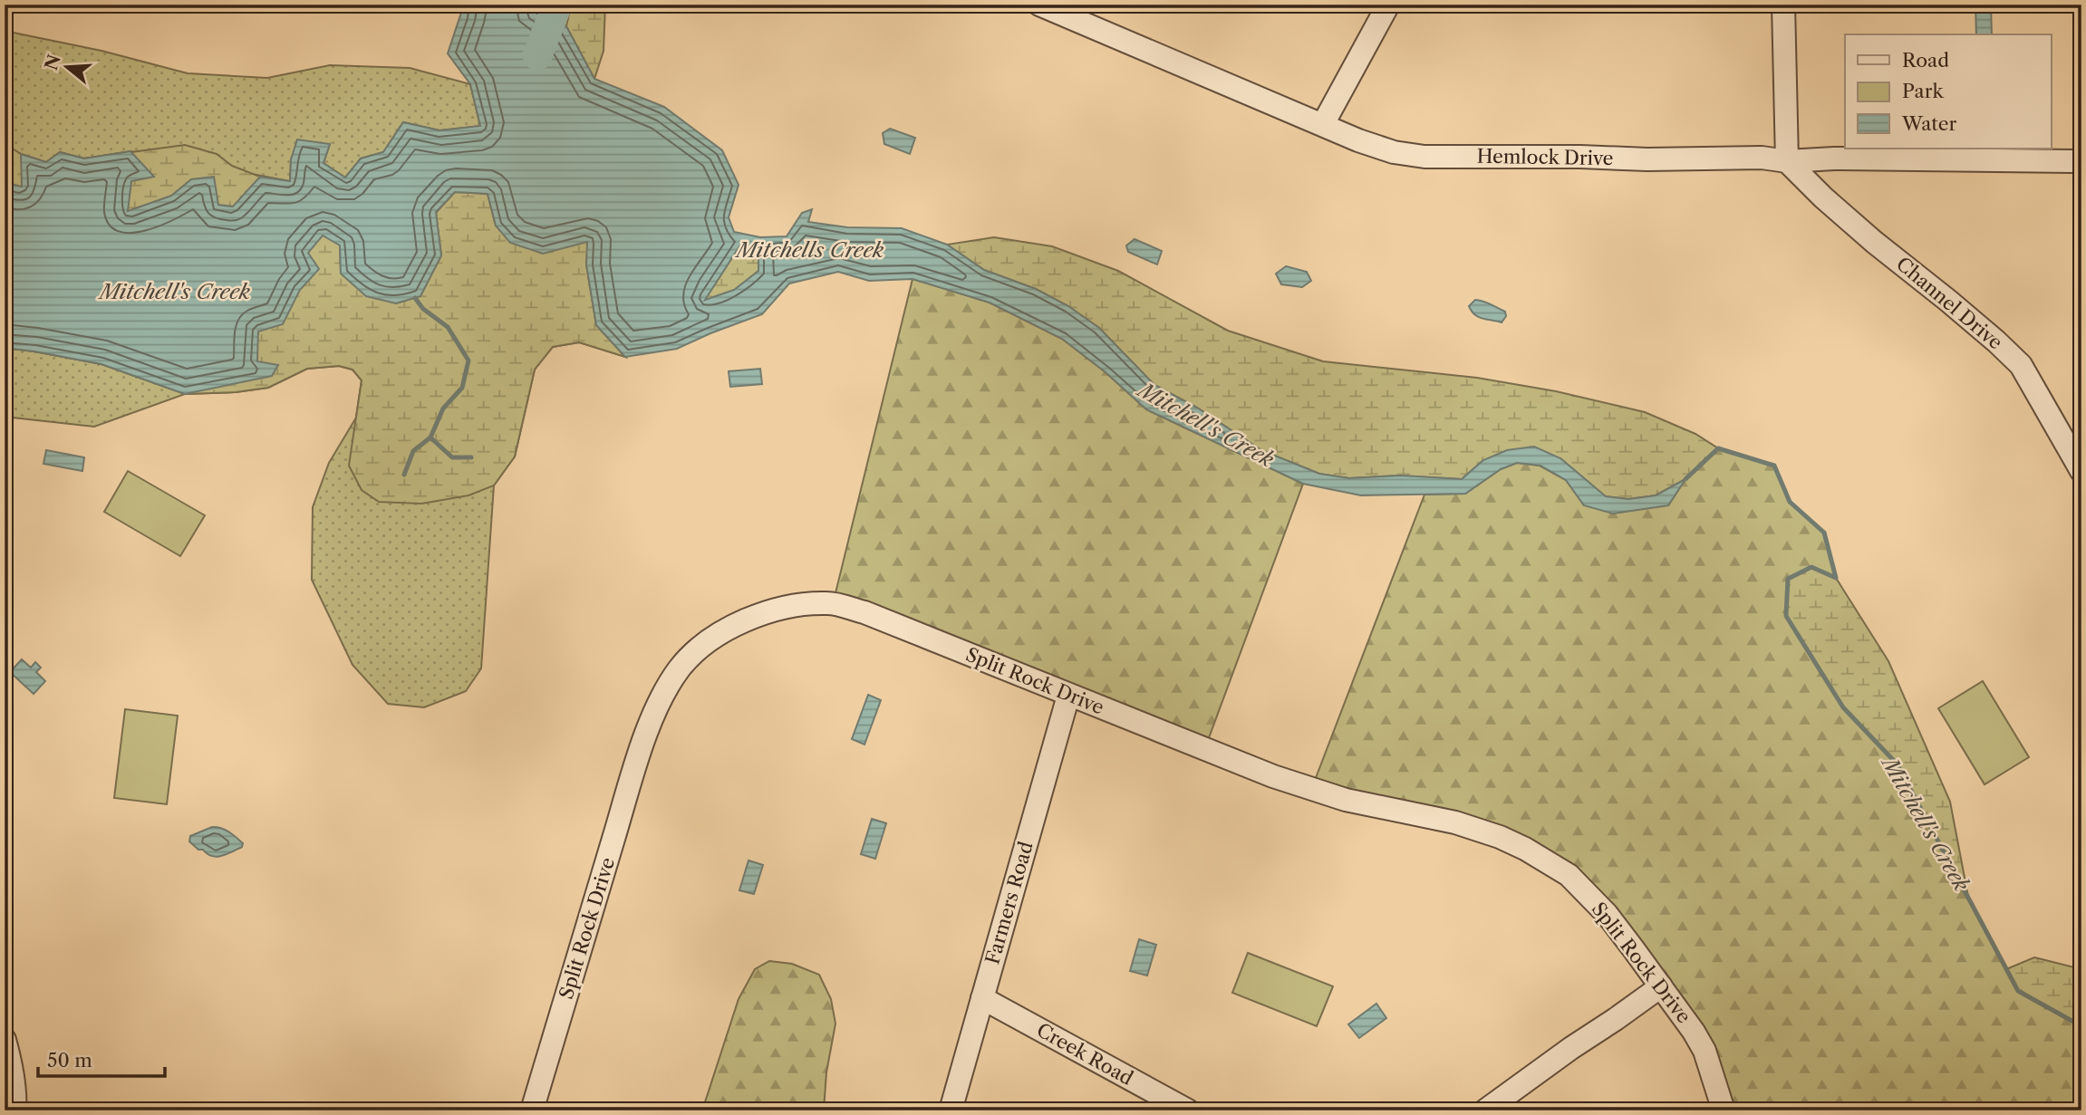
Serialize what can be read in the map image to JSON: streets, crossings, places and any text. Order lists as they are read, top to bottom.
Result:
{
  "streets": {
    "street": [
      "Hemlock Drive",
      "Channel Drive",
      "Split Rock Drive",
      "Farmers Road",
      "Creek Road"
    ]
  },
  "crossings": [
    ["Hemlock Drive", "Channel Drive"],
    ["Split Rock Drive", "Farmers Road"],
    ["Farmers Road", "Creek Road"]
  ],
  "water": ["Mitchells Creek", "Mitchell's Creek"],
  "legend": ["Road", "Park", "Water"],
  "scale_bar": "50 m",
  "north": "left"
}
